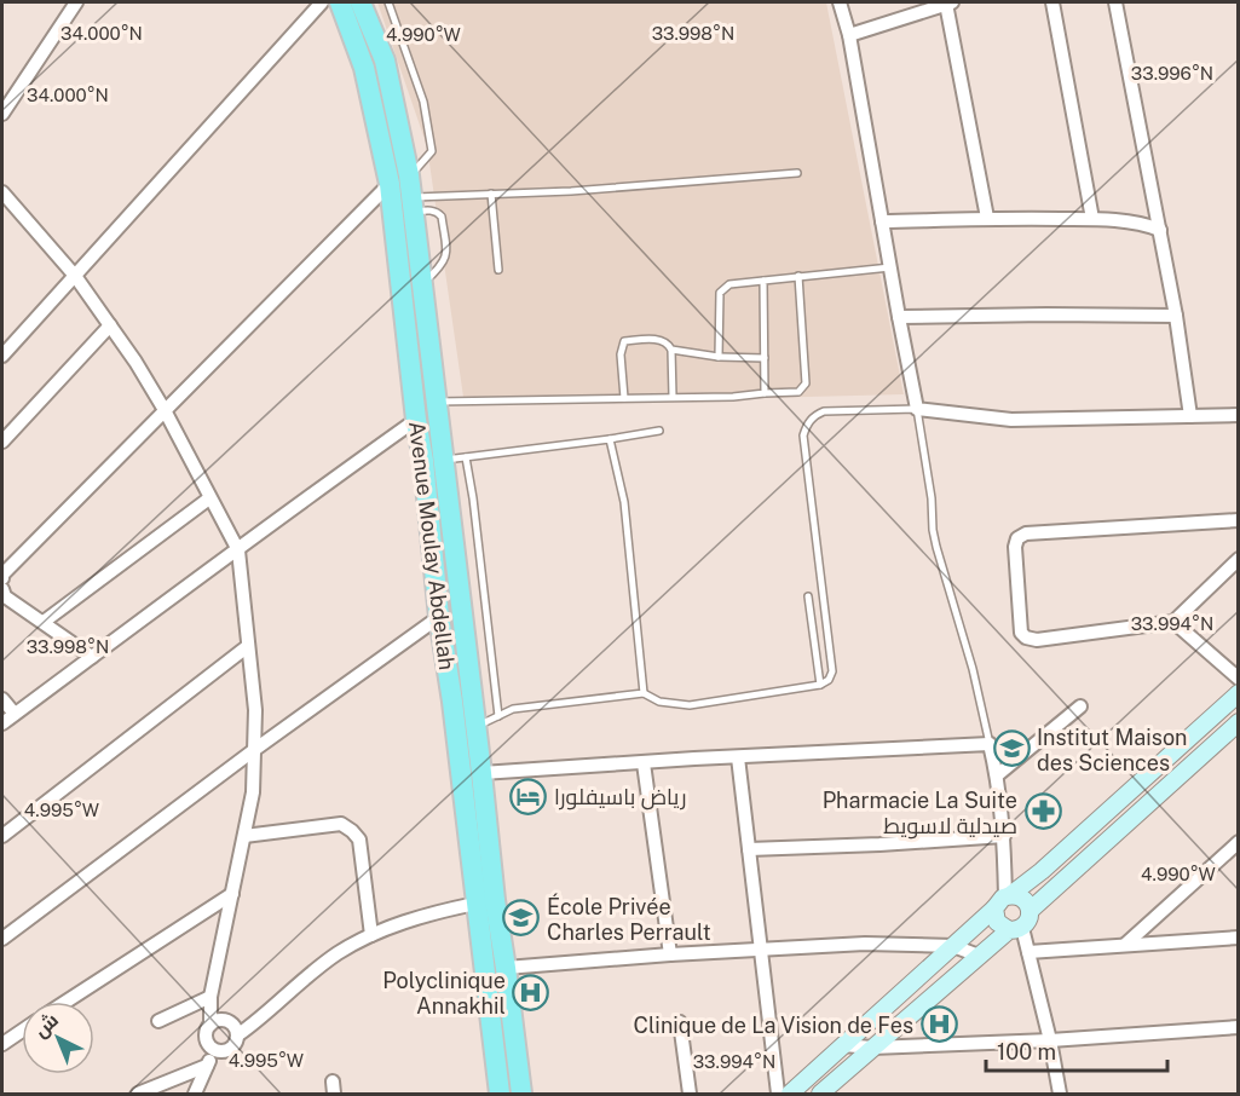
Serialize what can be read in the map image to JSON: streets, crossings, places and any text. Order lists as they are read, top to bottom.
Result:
{
  "streets": {
    "main road": ["Avenue Moulay Abdellah"]
  },
  "places": {
    "school or university": ["Institut Maison des Sciences", "École Privée Charles Perrault"],
    "hotel": ["رياض باسيفلورا"],
    "pharmacy": ["Pharmacie La Suite صيدلية لاسويط"],
    "hospital": ["Polyclinique Annakhil", "Clinique de La Vision de Fes"]
  },
  "scale_bar": "100 m",
  "north": "top left",
  "coordinates": [
    "34.000°N",
    "33.998°N",
    "4.990°W",
    "33.996°N",
    "33.994°N",
    "4.995°W"
  ]
}
